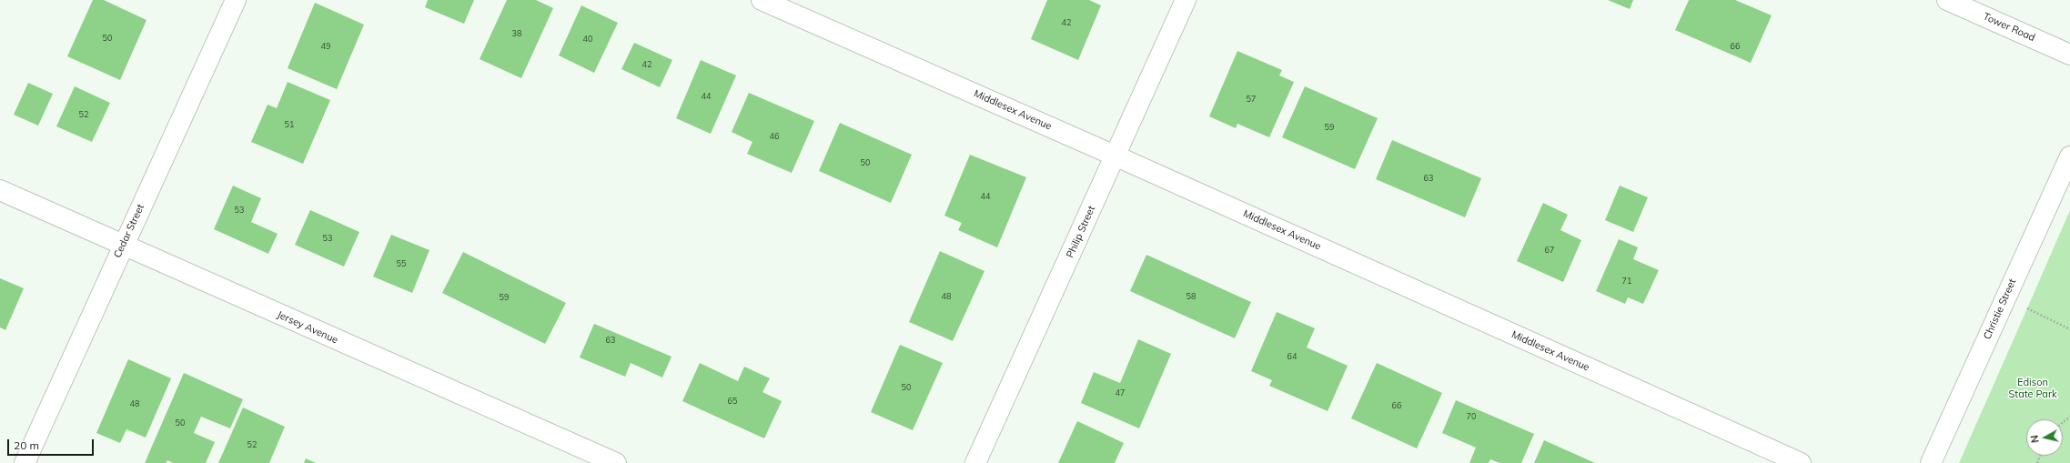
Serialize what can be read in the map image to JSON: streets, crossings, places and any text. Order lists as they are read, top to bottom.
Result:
{
  "streets": {
    "street": [
      "Tower Road",
      "Middlesex Avenue",
      "Cedar Street",
      "Philip Street",
      "Christie Street",
      "Jersey Avenue"
    ]
  },
  "crossings": [
    ["Middlesex Avenue", "Philip Street"],
    ["Cedar Street", "Jersey Avenue"]
  ],
  "parks": ["Edison State Park"],
  "house_numbers": [
    "42",
    "38",
    "50",
    "40",
    "49",
    "66",
    "42",
    "44",
    "57",
    "52",
    "51",
    "59",
    "46",
    "50",
    "63",
    "44",
    "53",
    "53",
    "67",
    "55",
    "71",
    "48",
    "58",
    "59",
    "63",
    "64",
    "50",
    "47",
    "65",
    "48",
    "66",
    "70",
    "50",
    "52"
  ],
  "scale_bar": "20 m",
  "north": "left"
}
